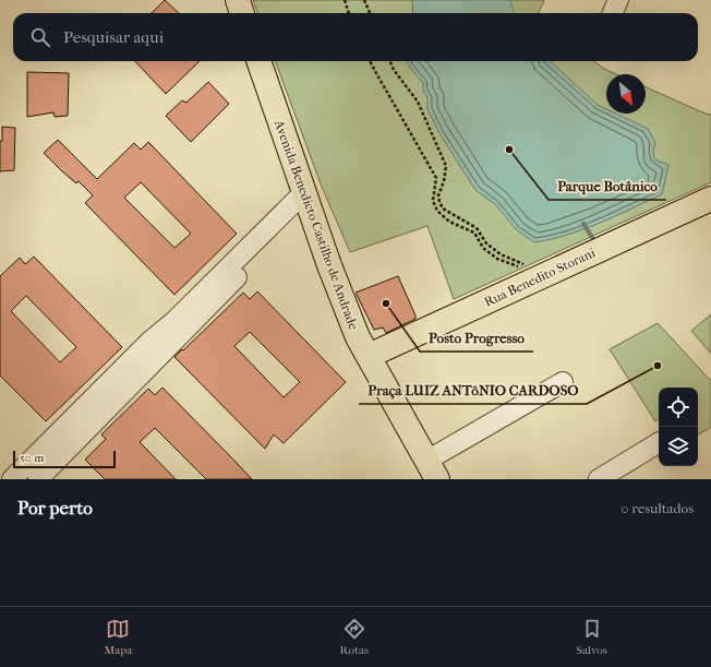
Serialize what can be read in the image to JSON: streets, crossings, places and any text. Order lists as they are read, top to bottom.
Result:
{
  "streets": {
    "main road": ["Avenida Benedicto Castilho de Andrade", "Rua Benedito Storani"]
  },
  "crossings": [
    ["Avenida Benedicto Castilho de Andrade", "Rua Benedito Storani"]
  ],
  "places": ["Parque Botânico", "Posto Progresso", "Praça LUIZ ANTôNIO CARDOSO"],
  "scale_bar": "50 m",
  "north": "bottom right",
  "page": {
    "search": "Pesquisar aqui",
    "scale": "50 m",
    "heading": ["Por perto", "0 resultados"],
    "nav": ["Mapa", "Rotas", "Salvos"]
  }
}
